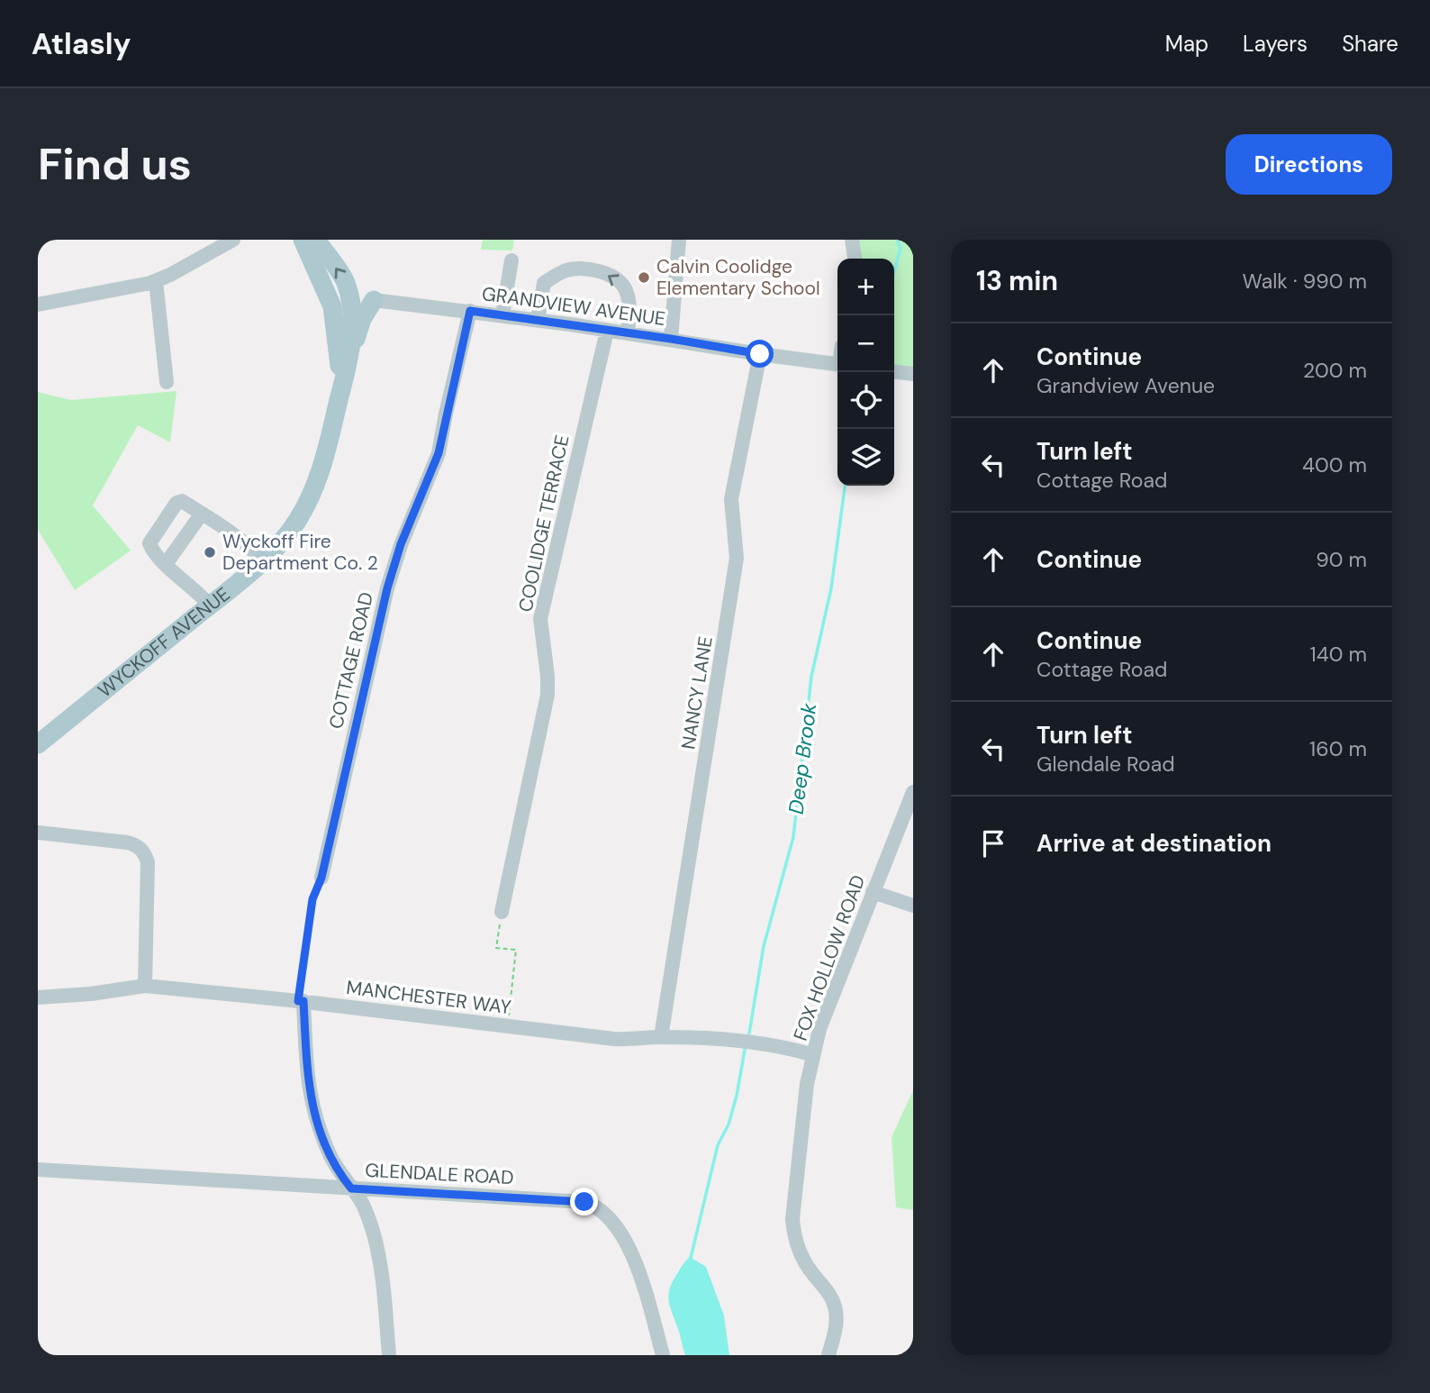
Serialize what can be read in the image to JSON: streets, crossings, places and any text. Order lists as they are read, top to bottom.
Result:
{
  "streets": {
    "main road": ["WYCKOFF AVENUE"],
    "street": [
      "GRANDVIEW AVENUE",
      "COOLIDGE TERRACE",
      "COTTAGE ROAD",
      "NANCY LANE",
      "FOX HOLLOW ROAD",
      "MANCHESTER WAY",
      "GLENDALE ROAD"
    ]
  },
  "crossings": [
    ["GRANDVIEW AVENUE", "COOLIDGE TERRACE"],
    ["GRANDVIEW AVENUE", "COTTAGE ROAD"],
    ["GRANDVIEW AVENUE", "NANCY LANE"],
    ["NANCY LANE", "MANCHESTER WAY"],
    ["FOX HOLLOW ROAD", "MANCHESTER WAY"]
  ],
  "water": ["Deep Brook"],
  "places": ["Calvin Coolidge Elementary School", "Wyckoff Fire Department Co. 2"],
  "page": {
    "header": "Atlasly",
    "nav": ["Map", "Layers", "Share"],
    "buttons": "Directions",
    "title": "Find us",
    "heading": ["13 min", "Walk · 990 m"],
    "map_buttons": ["+", "−"],
    "list": [
      ["Continue", "Grandview Avenue", "200 m"],
      ["Turn left", "Cottage Road", "400 m"],
      ["Continue", "90 m"],
      ["Continue", "Cottage Road", "140 m"],
      ["Turn left", "Glendale Road", "160 m"],
      "Arrive at destination"
    ]
  }
}
